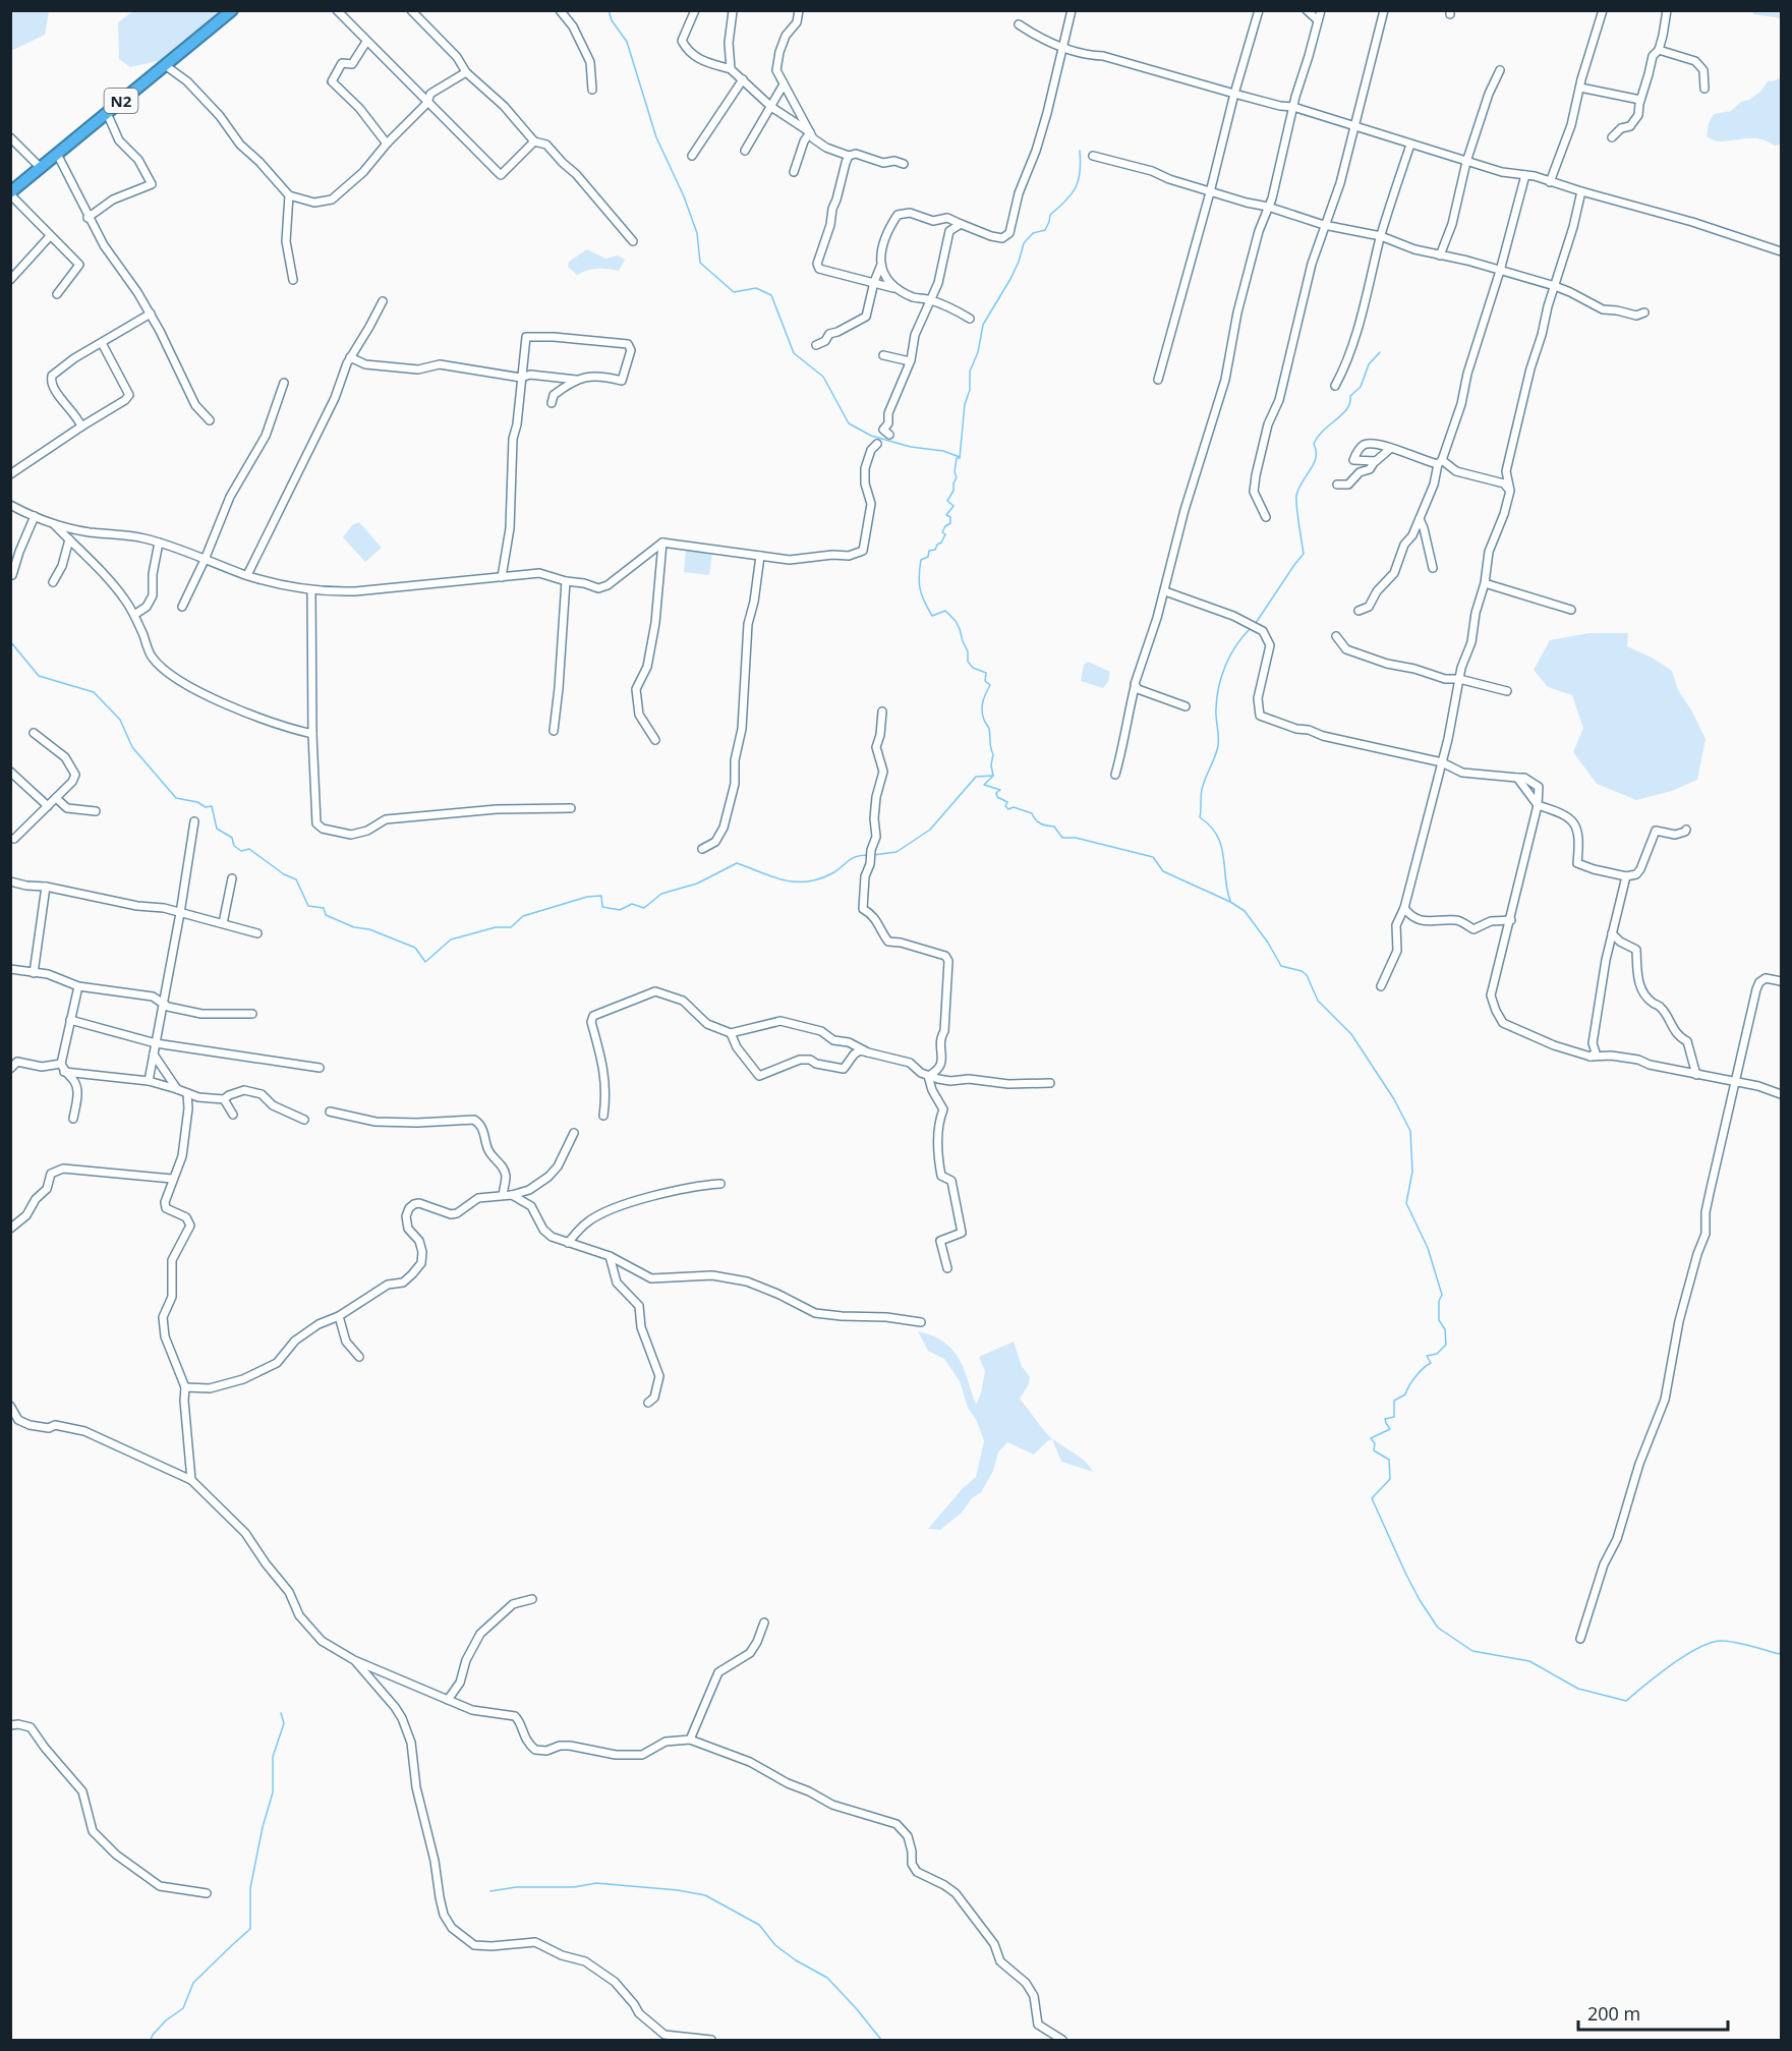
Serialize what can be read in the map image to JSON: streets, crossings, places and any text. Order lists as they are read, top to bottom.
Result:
{
  "streets": {
    "highway": ["N2"]
  },
  "scale_bar": "200 m"
}
